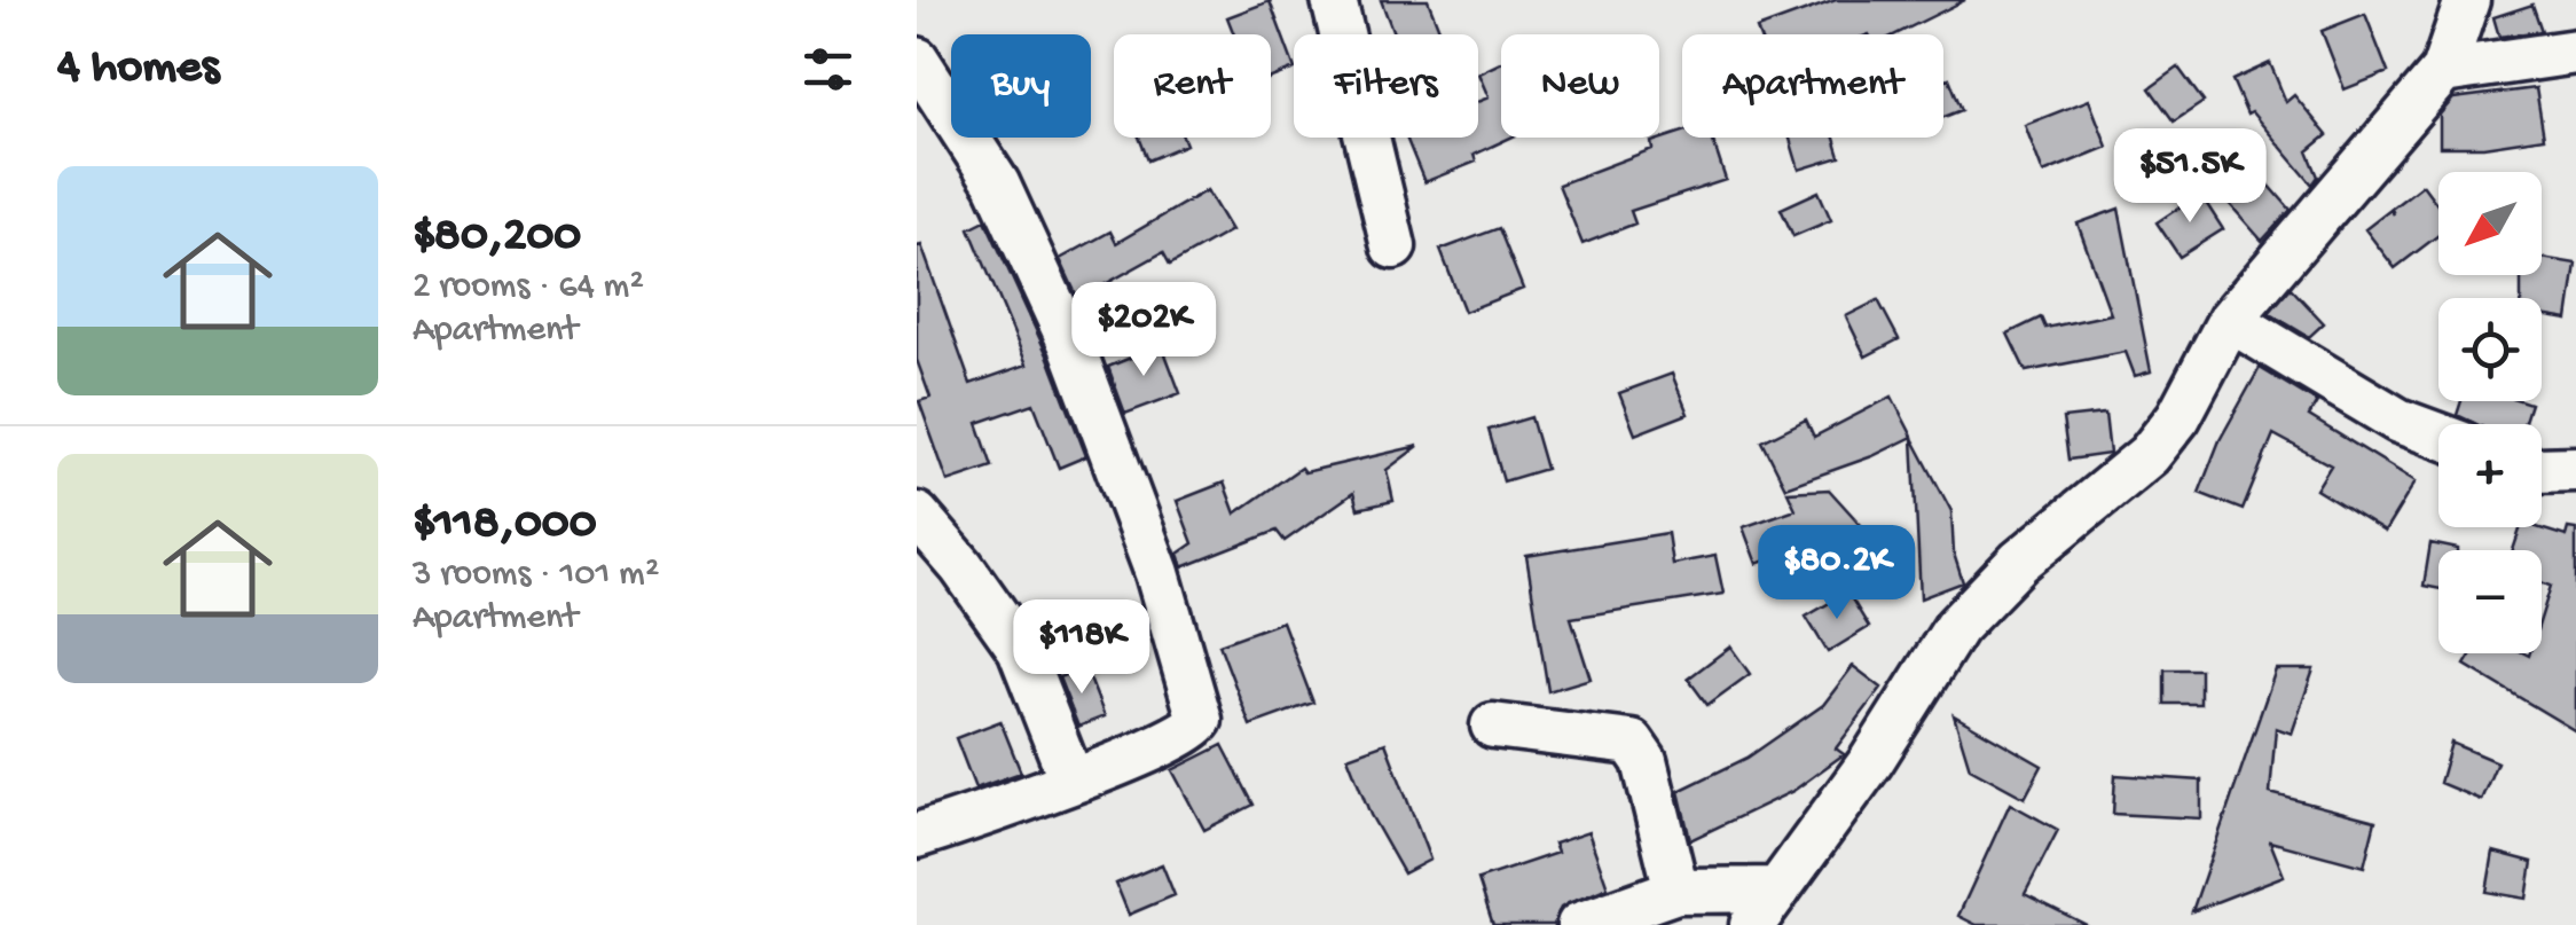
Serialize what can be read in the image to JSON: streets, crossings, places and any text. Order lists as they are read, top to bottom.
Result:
{
  "north": "bottom left",
  "page": {
    "heading": "4 homes",
    "chip": [
      "Buy",
      "Rent",
      "Filters",
      "New",
      "Apartment"
    ],
    "price": [
      "$51.5K",
      "$202K",
      "$80.2K",
      "$118K"
    ],
    "list": [
      {
        "name": "$80,200",
        "note": "2 rooms · 64 m² · Apartment"
      },
      {
        "name": "$118,000",
        "note": "3 rooms · 101 m² · Apartment"
      }
    ],
    "map_buttons": ["+", "−"]
  }
}
